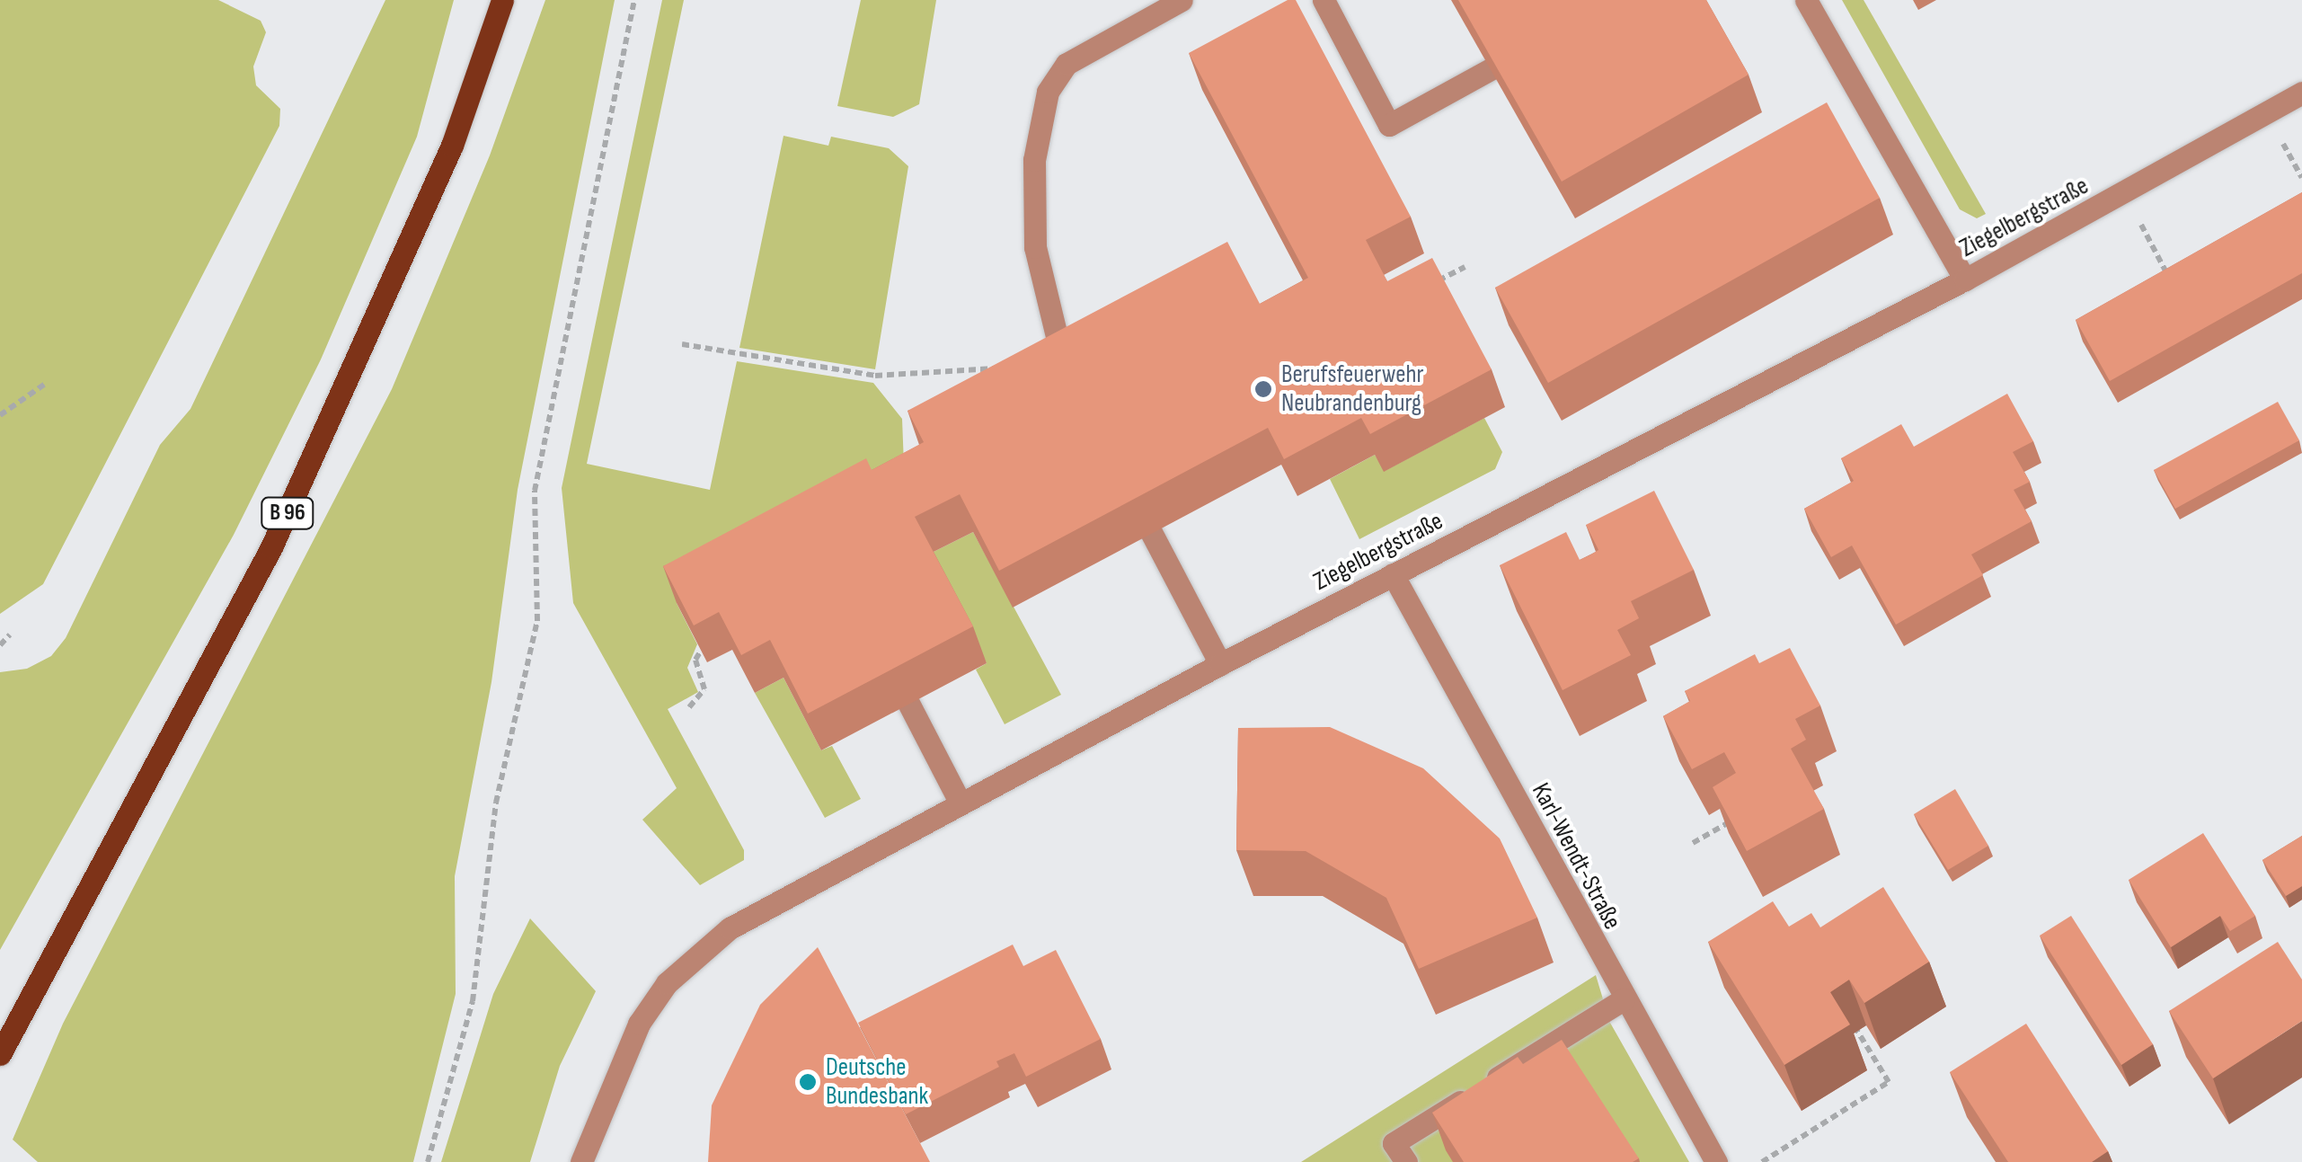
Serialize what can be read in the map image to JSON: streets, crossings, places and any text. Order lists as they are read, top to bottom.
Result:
{
  "streets": {
    "main road": ["B 96"],
    "street": ["Ziegelbergstraße", "Karl-Wendt-Straße"]
  },
  "crossings": [
    ["Ziegelbergstraße", "Karl-Wendt-Straße"]
  ],
  "places": ["Berufsfeuerwehr Neubrandenburg", "Deutsche Bundesbank"]
}
